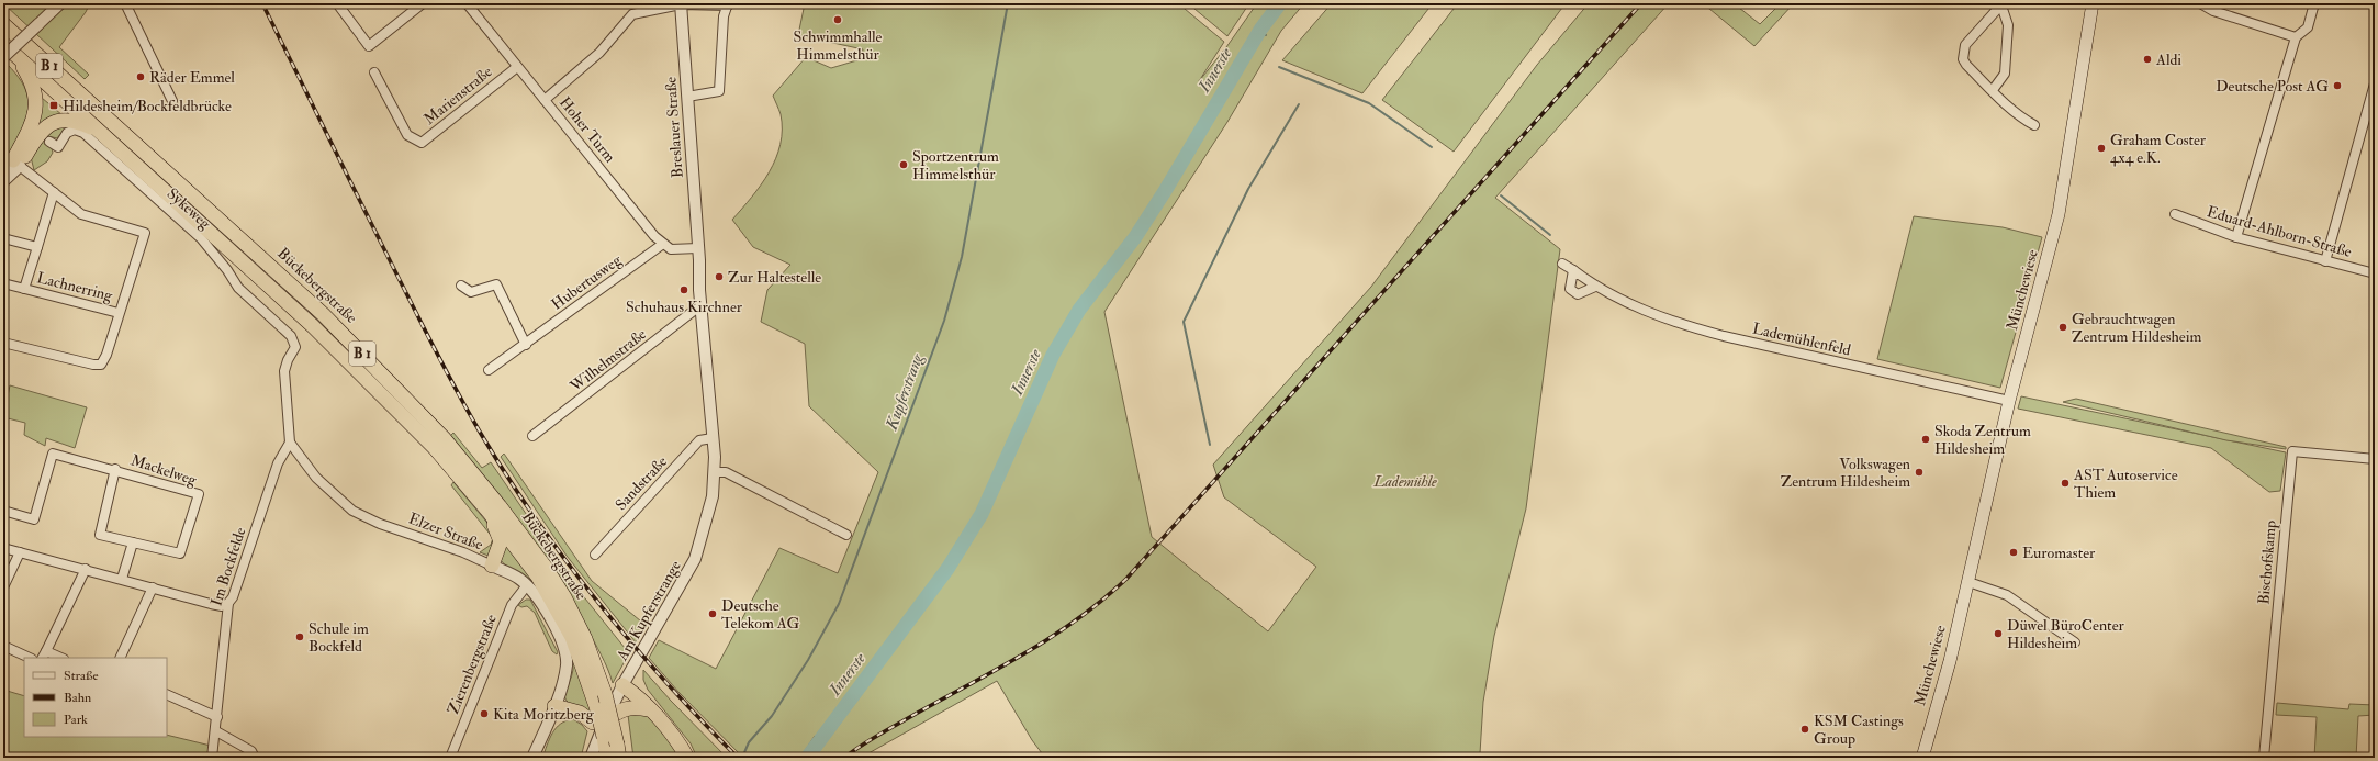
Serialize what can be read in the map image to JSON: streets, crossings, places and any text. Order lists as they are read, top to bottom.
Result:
{
  "streets": {
    "highway": ["B 1", "Bückebergstraße"],
    "main road": ["Münchewiese"],
    "street": [
      "Marienstraße",
      "Breslauer Straße",
      "Hoher Turm",
      "Sykeweg",
      "Eduard-Ahlborn-Straße",
      "Hubertusweg",
      "Lachnerring",
      "Lademühlenfeld",
      "Wilhelmstraße",
      "Mackelweg",
      "Sandstraße",
      "Elzer Straße",
      "Bischofskamp",
      "Im Bockfelde",
      "Am Kupferstrange",
      "Zierenbergstraße"
    ]
  },
  "crossings": [
    ["Marienstraße", "Hoher Turm"],
    ["Breslauer Straße", "Am Kupferstrange"],
    ["Hoher Turm", "Hubertusweg"],
    ["Sykeweg", "Elzer Straße"],
    ["Sykeweg", "Im Bockfelde"],
    ["Bückebergstraße", "Am Kupferstrange"],
    ["Münchewiese", "Lademühlenfeld"],
    ["Wilhelmstraße", "Am Kupferstrange"],
    ["Sandstraße", "Am Kupferstrange"],
    ["Elzer Straße", "Im Bockfelde"],
    ["Elzer Straße", "Zierenbergstraße"]
  ],
  "water": ["Innerste", "Kupferstrang"],
  "parks": ["Lademühle"],
  "places": {
    "other": [
      "Schwimmhalle Himmelsthür",
      "Aldi",
      "Räder Emmel",
      "Deutsche Post AG",
      "Graham Coster 4x4 e.K.",
      "Sportzentrum Himmelsthür",
      "Zur Haltestelle",
      "Schuhaus Kirchner",
      "Gebrauchtwagen Zentrum Hildesheim",
      "Skoda Zentrum Hildesheim",
      "Volkswagen Zentrum Hildesheim",
      "AST Autoservice Thiem",
      "Euromaster",
      "Deutsche Telekom AG",
      "Düwel BüroCenter Hildesheim",
      "Schule im Bockfeld",
      "Kita Moritzberg",
      "KSM Castings Group"
    ],
    "transit": ["Hildesheim/Bockfeldbrücke"]
  },
  "legend": ["Straße", "Bahn", "Park"]
}
